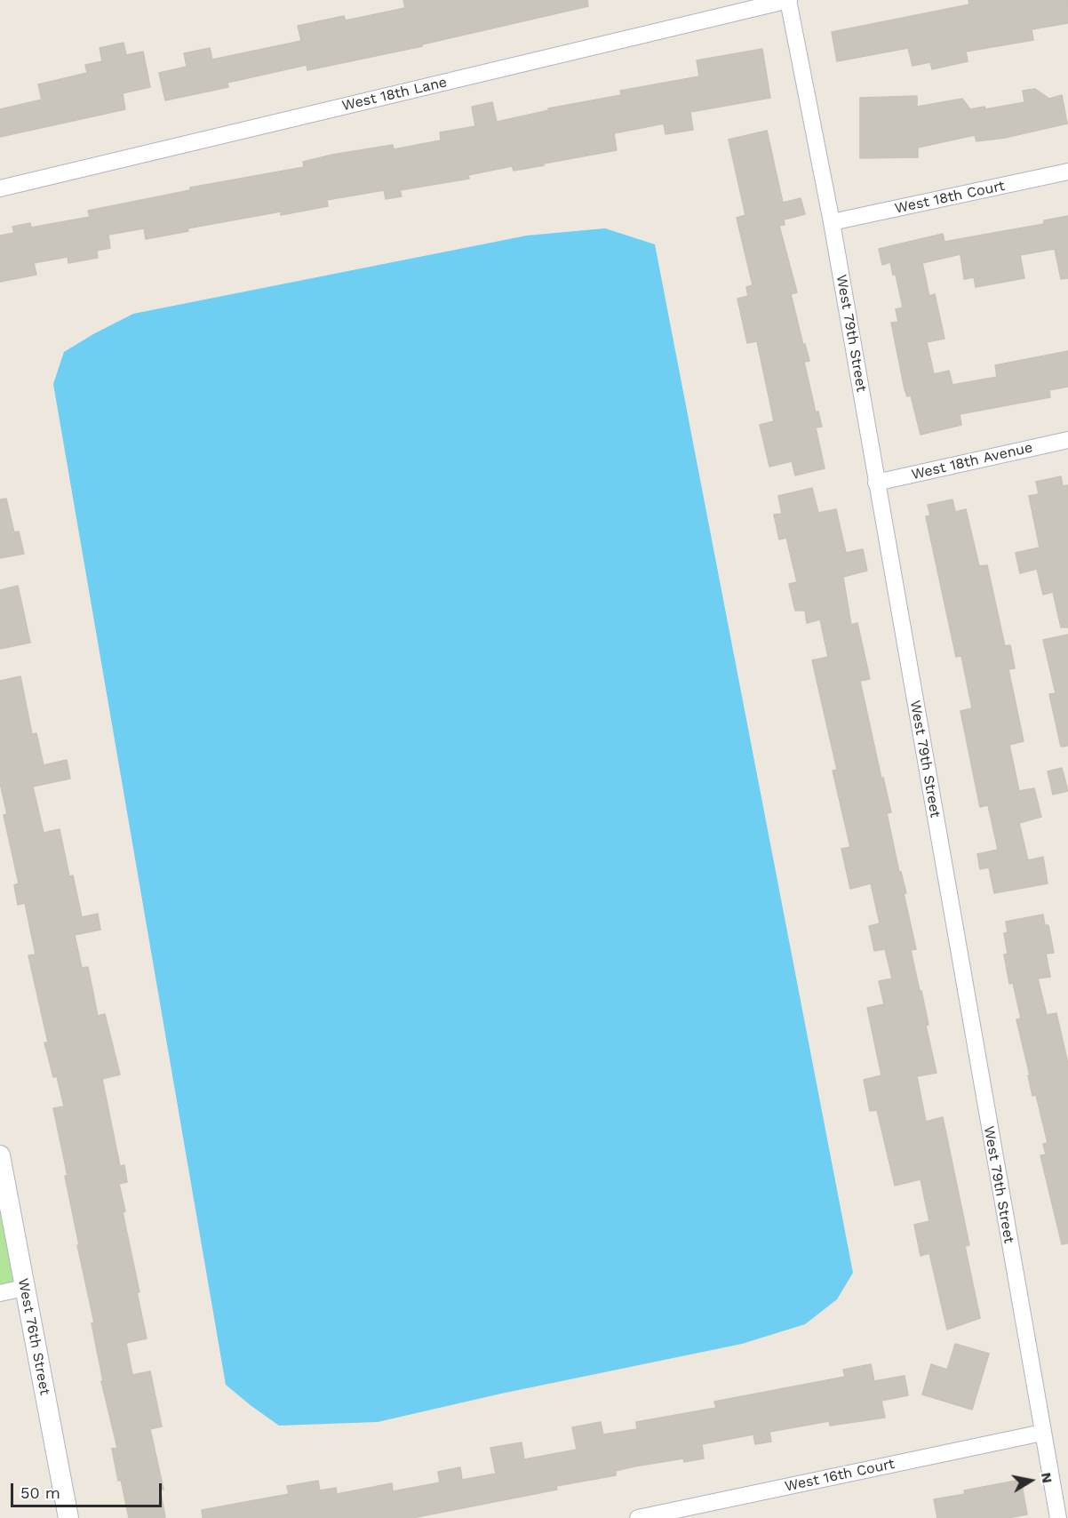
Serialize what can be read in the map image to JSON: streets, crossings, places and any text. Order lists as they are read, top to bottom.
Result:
{
  "streets": {
    "street": [
      "West 18th Lane",
      "West 18th Court",
      "West 79th Street",
      "West 18th Avenue",
      "West 76th Street",
      "West 16th Court"
    ]
  },
  "crossings": [
    ["West 18th Lane", "West 79th Street"],
    ["West 18th Court", "West 79th Street"],
    ["West 79th Street", "West 18th Avenue"],
    ["West 79th Street", "West 16th Court"]
  ],
  "scale_bar": "50 m",
  "north": "right"
}
